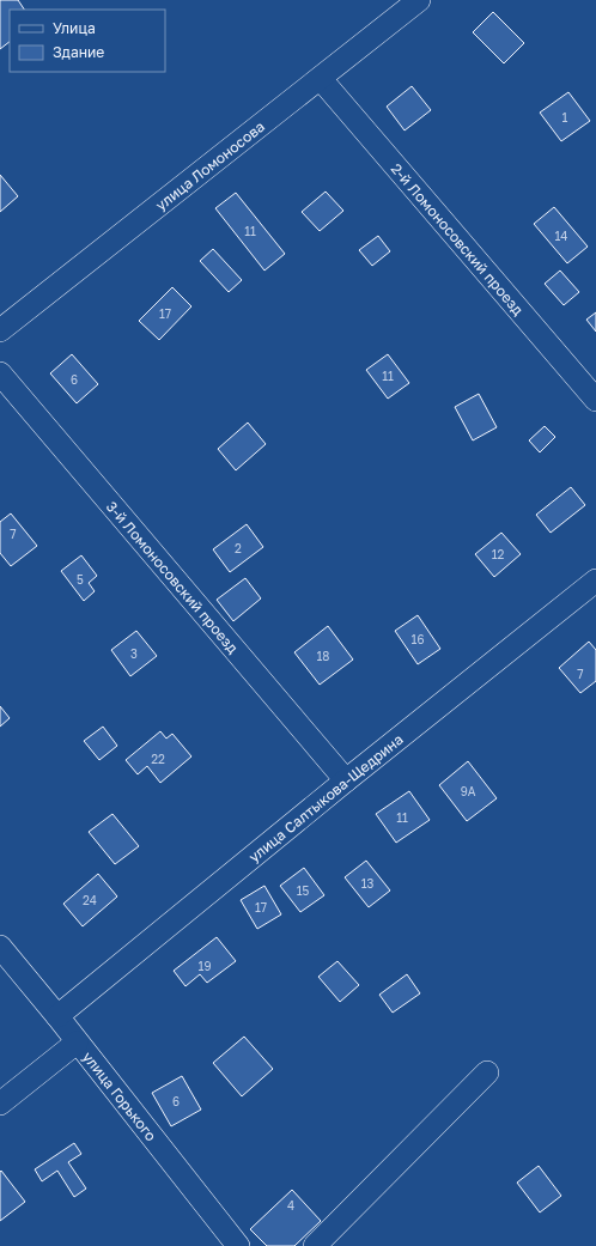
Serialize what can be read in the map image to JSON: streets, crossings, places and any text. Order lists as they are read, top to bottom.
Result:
{
  "streets": {
    "street": [
      "улица Ломоносова",
      "2-й Ломоносовский проезд",
      "3-й Ломоносовский проезд",
      "улица Салтыкова-Щедрина",
      "улица Горького"
    ]
  },
  "crossings": [
    ["улица Ломоносова", "2-й Ломоносовский проезд"],
    ["3-й Ломоносовский проезд", "улица Салтыкова-Щедрина"],
    ["улица Салтыкова-Щедрина", "улица Горького"]
  ],
  "house_numbers": [
    "1",
    "11",
    "14",
    "17",
    "11",
    "6",
    "7",
    "2",
    "12",
    "5",
    "16",
    "3",
    "18",
    "7",
    "22",
    "9А",
    "11",
    "13",
    "15",
    "24",
    "17",
    "19",
    "6",
    "4"
  ],
  "legend": ["Улица", "Здание"]
}
